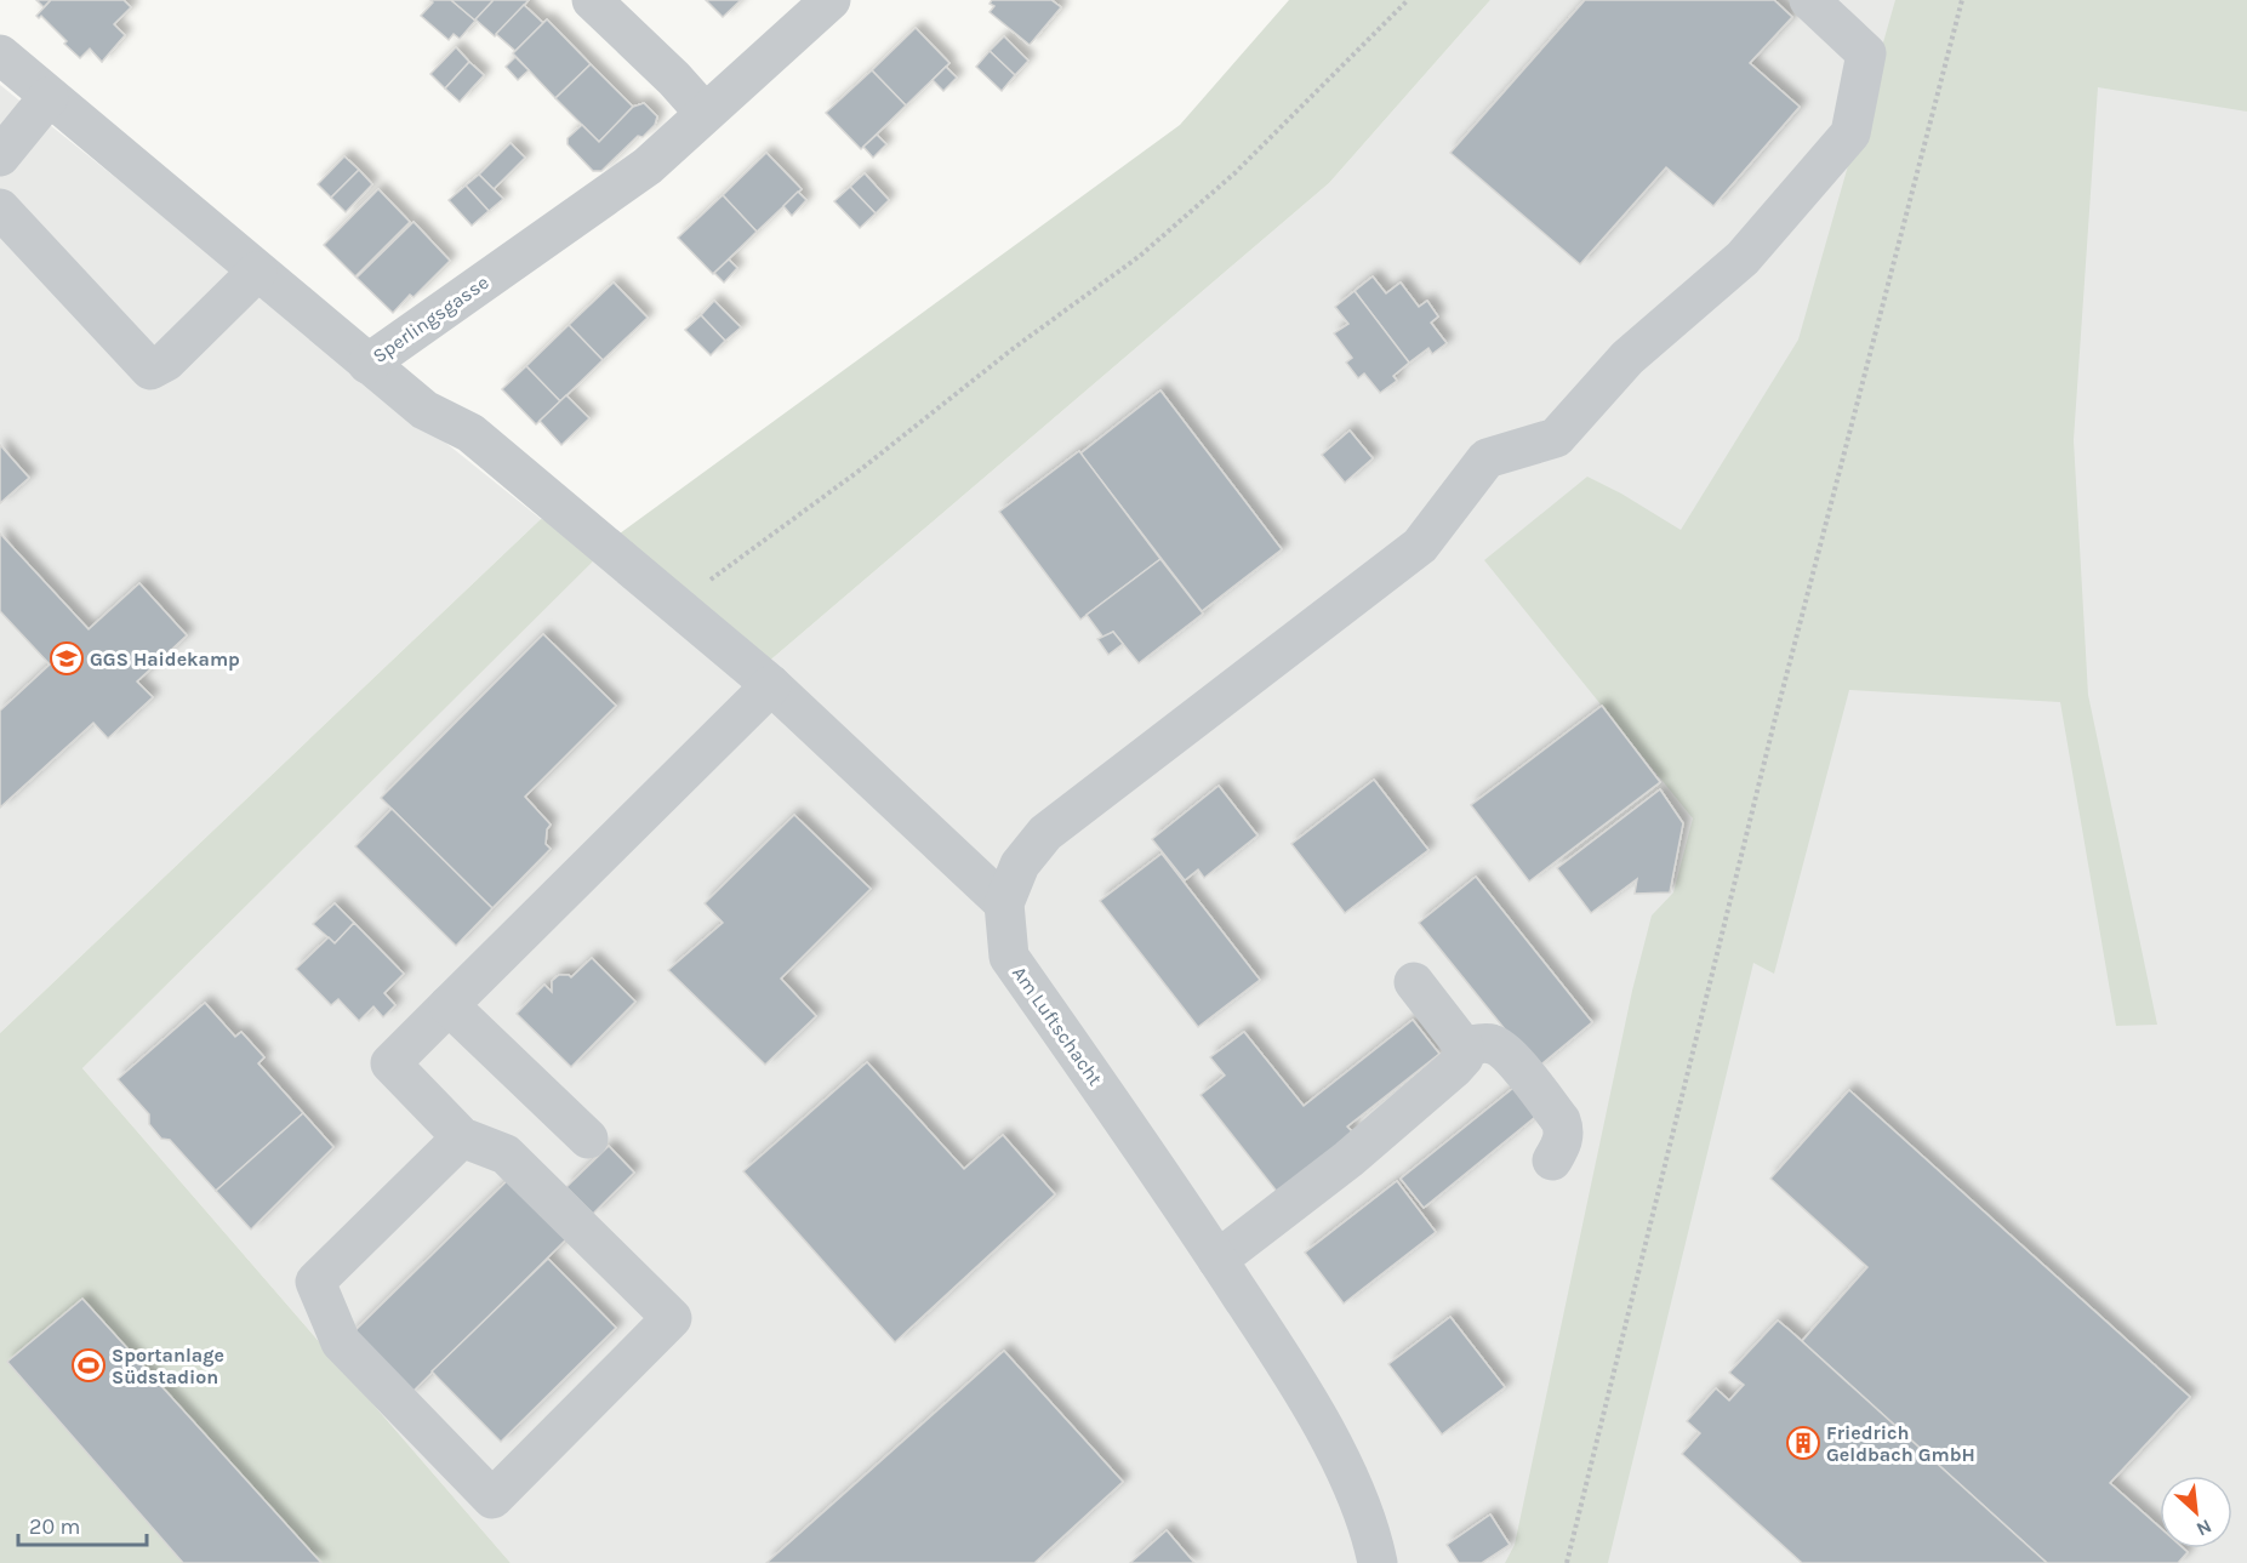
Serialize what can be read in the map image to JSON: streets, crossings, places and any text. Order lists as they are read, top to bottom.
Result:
{
  "streets": {
    "street": ["Sperlingsgasse", "Am Luftschacht"]
  },
  "places": {
    "school or university": ["GGS Haidekamp"],
    "sports": ["Sportanlage Südstadion"],
    "building": ["Friedrich Geldbach GmbH"]
  },
  "scale_bar": "20 m",
  "north": "bottom right"
}
